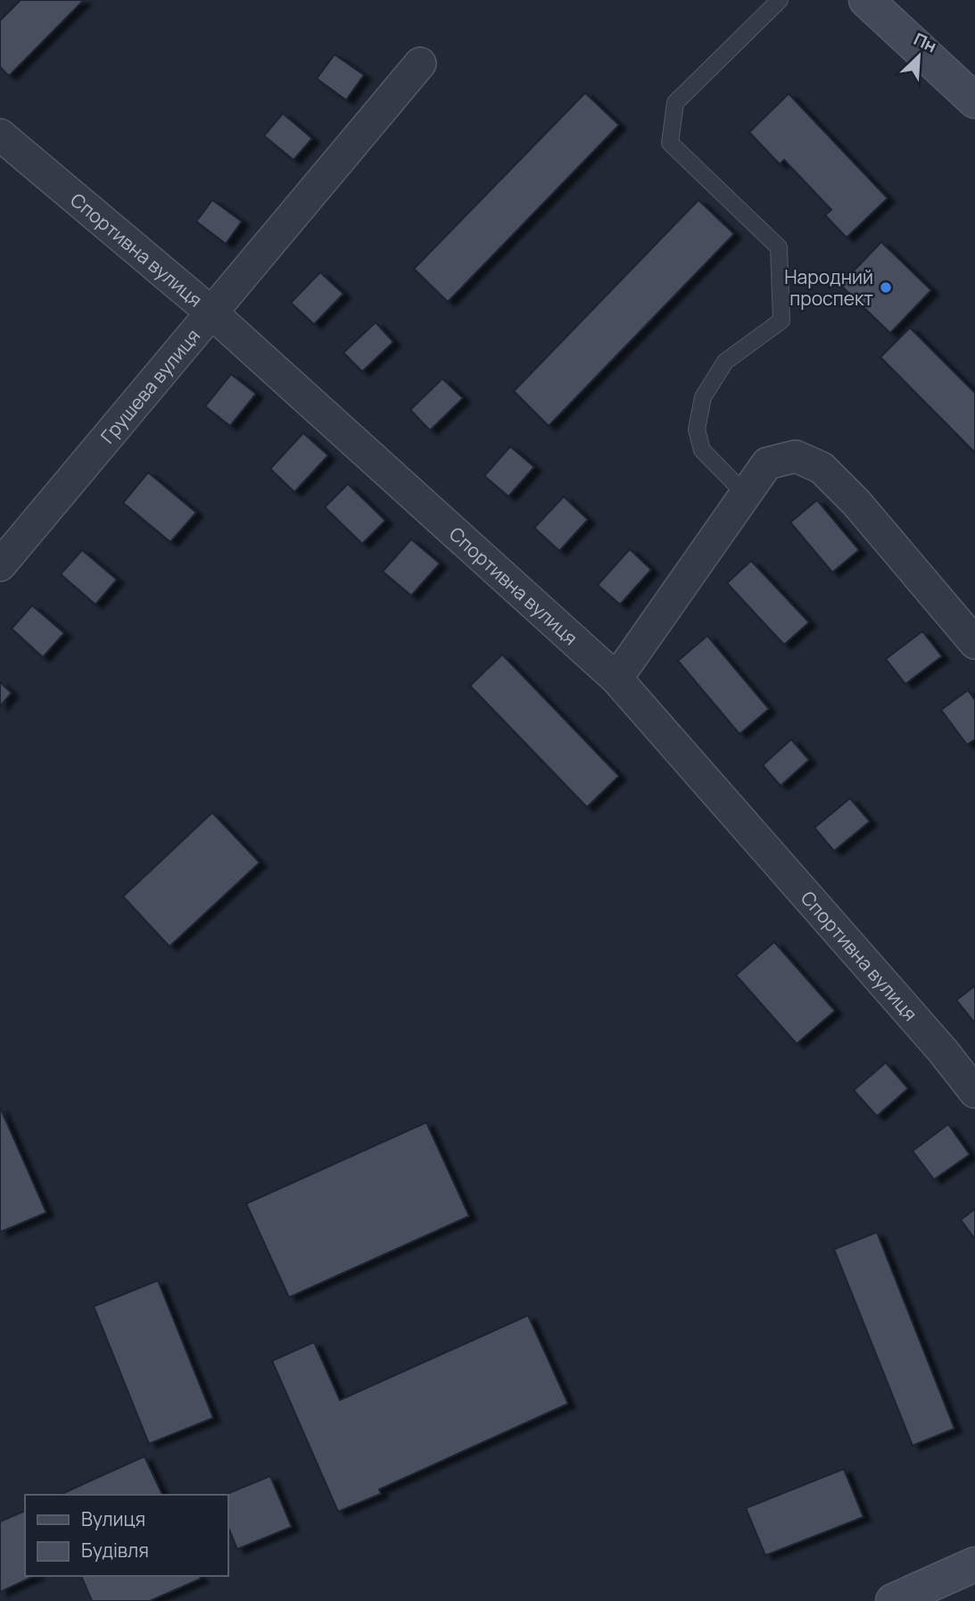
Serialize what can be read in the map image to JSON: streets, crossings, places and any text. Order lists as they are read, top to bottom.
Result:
{
  "streets": {
    "street": ["Спортивна вулиця", "Грушева вулиця"]
  },
  "crossings": [
    ["Спортивна вулиця", "Грушева вулиця"]
  ],
  "places": ["Народний проспект"],
  "legend": ["Вулиця", "Будівля"],
  "north": "top right"
}
